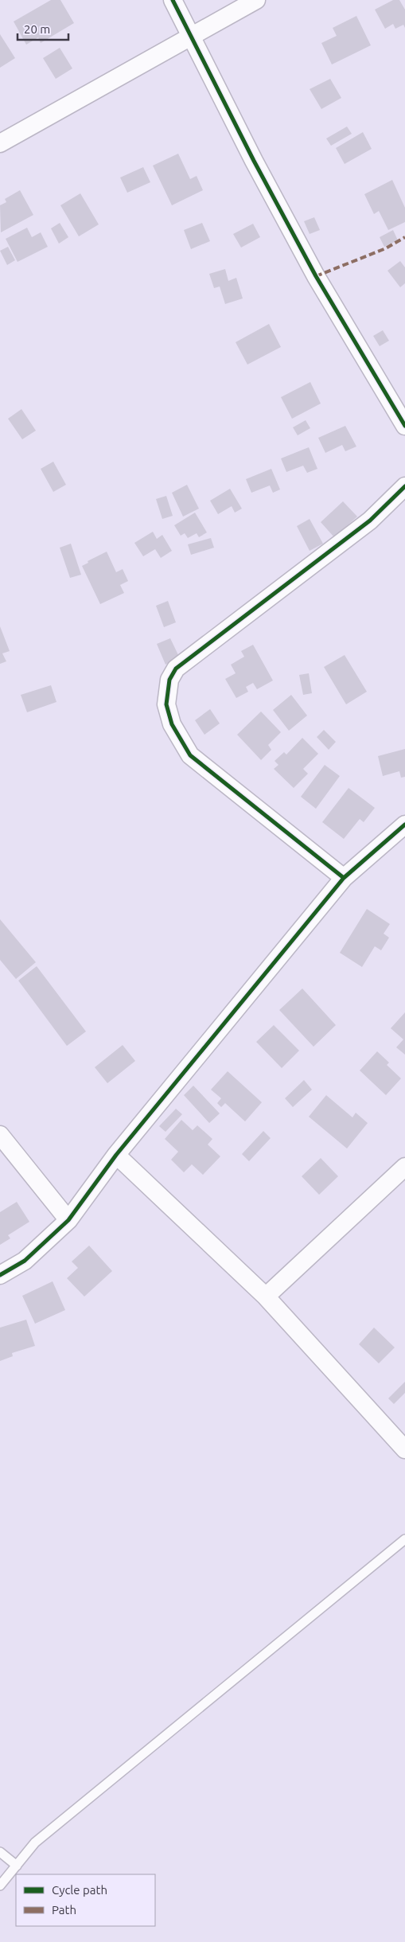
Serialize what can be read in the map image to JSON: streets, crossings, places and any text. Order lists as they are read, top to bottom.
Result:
{
  "legend": ["Cycle path", "Path"],
  "scale_bar": "20 m"
}
